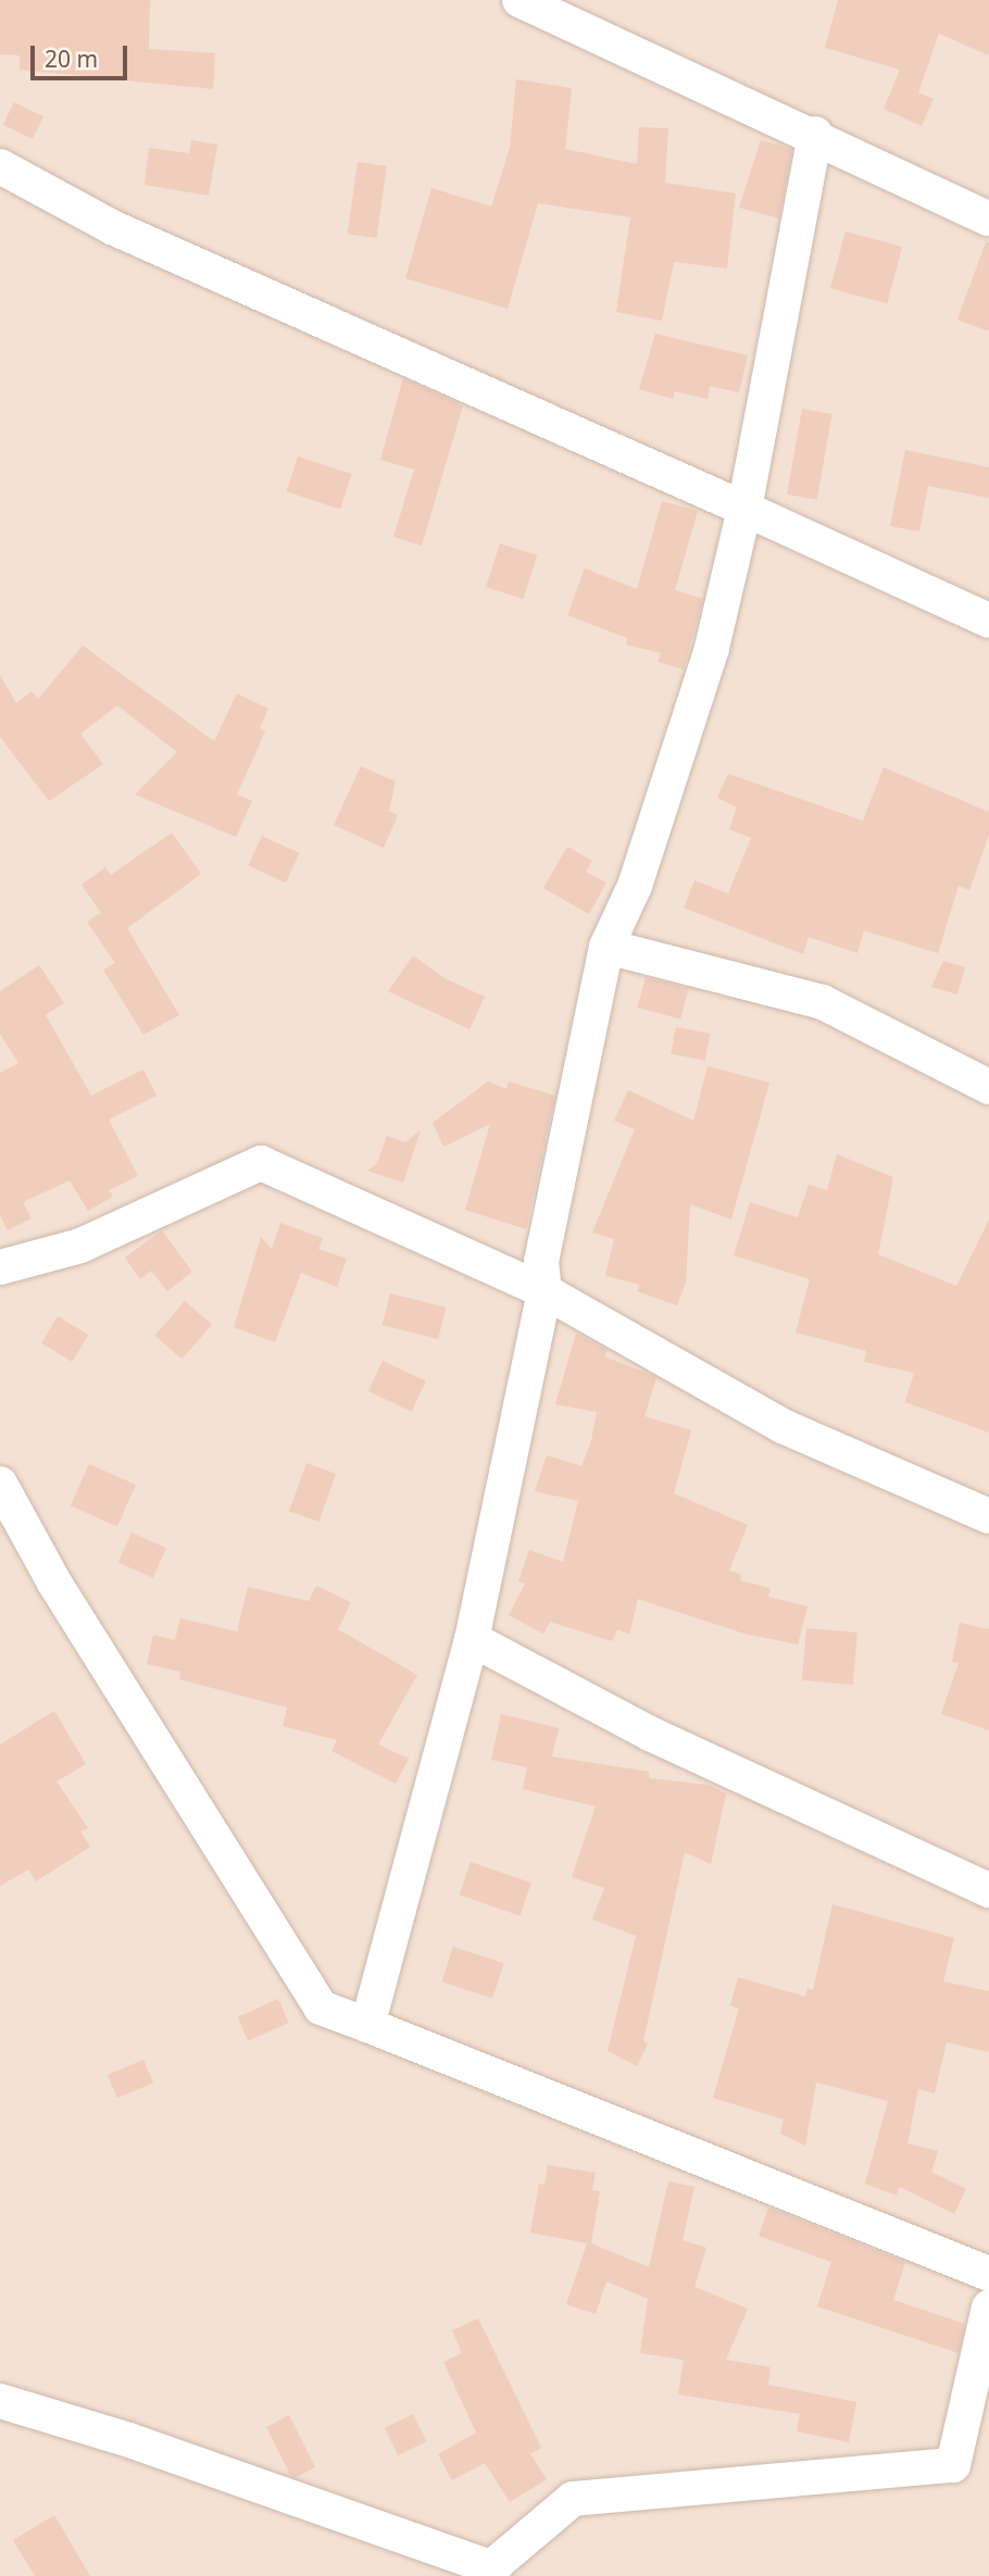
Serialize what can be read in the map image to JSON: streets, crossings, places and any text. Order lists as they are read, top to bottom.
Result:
{
  "scale_bar": "20 m"
}
